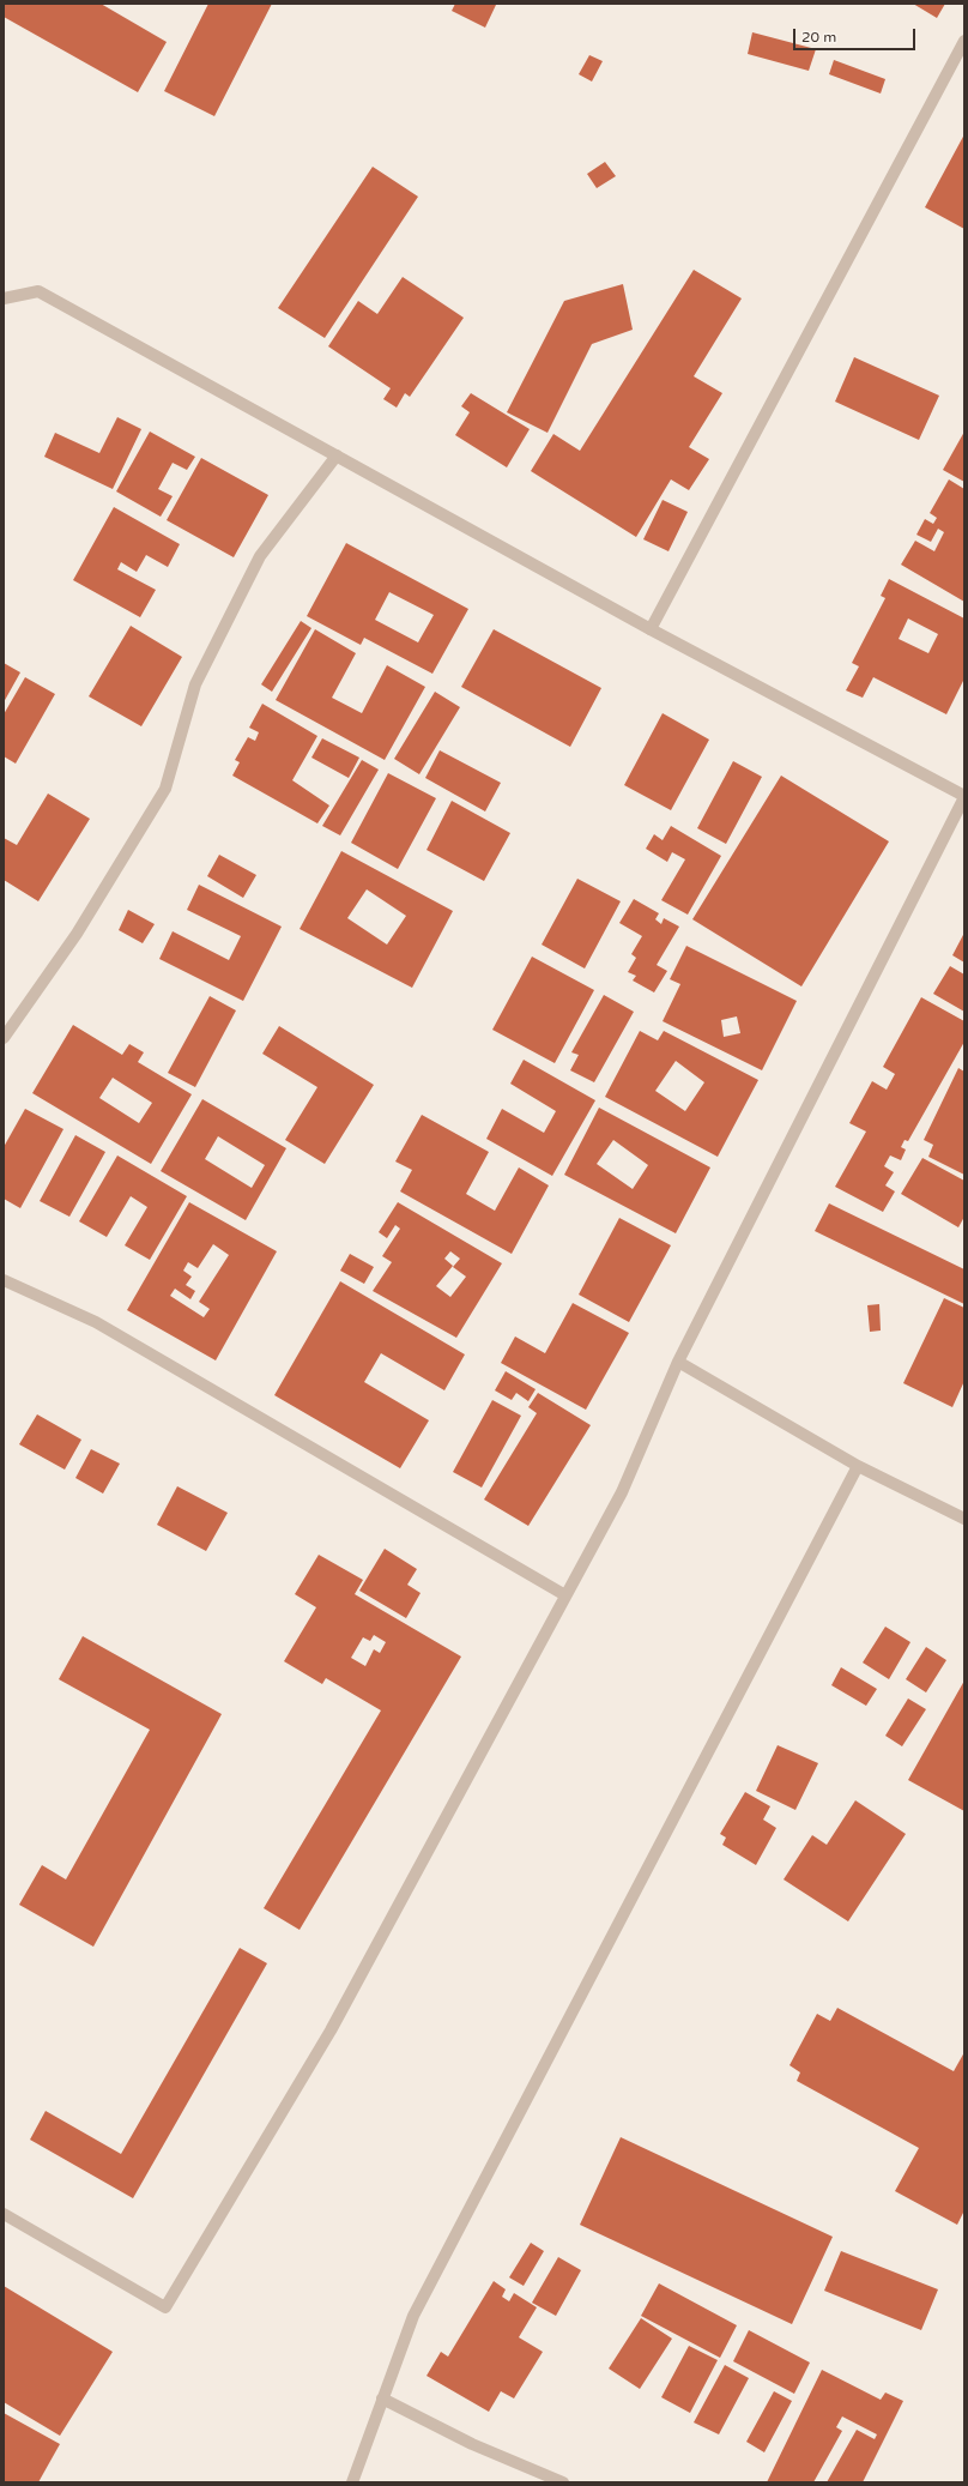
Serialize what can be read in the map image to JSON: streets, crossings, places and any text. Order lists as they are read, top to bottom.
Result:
{
  "scale_bar": "20 m"
}
